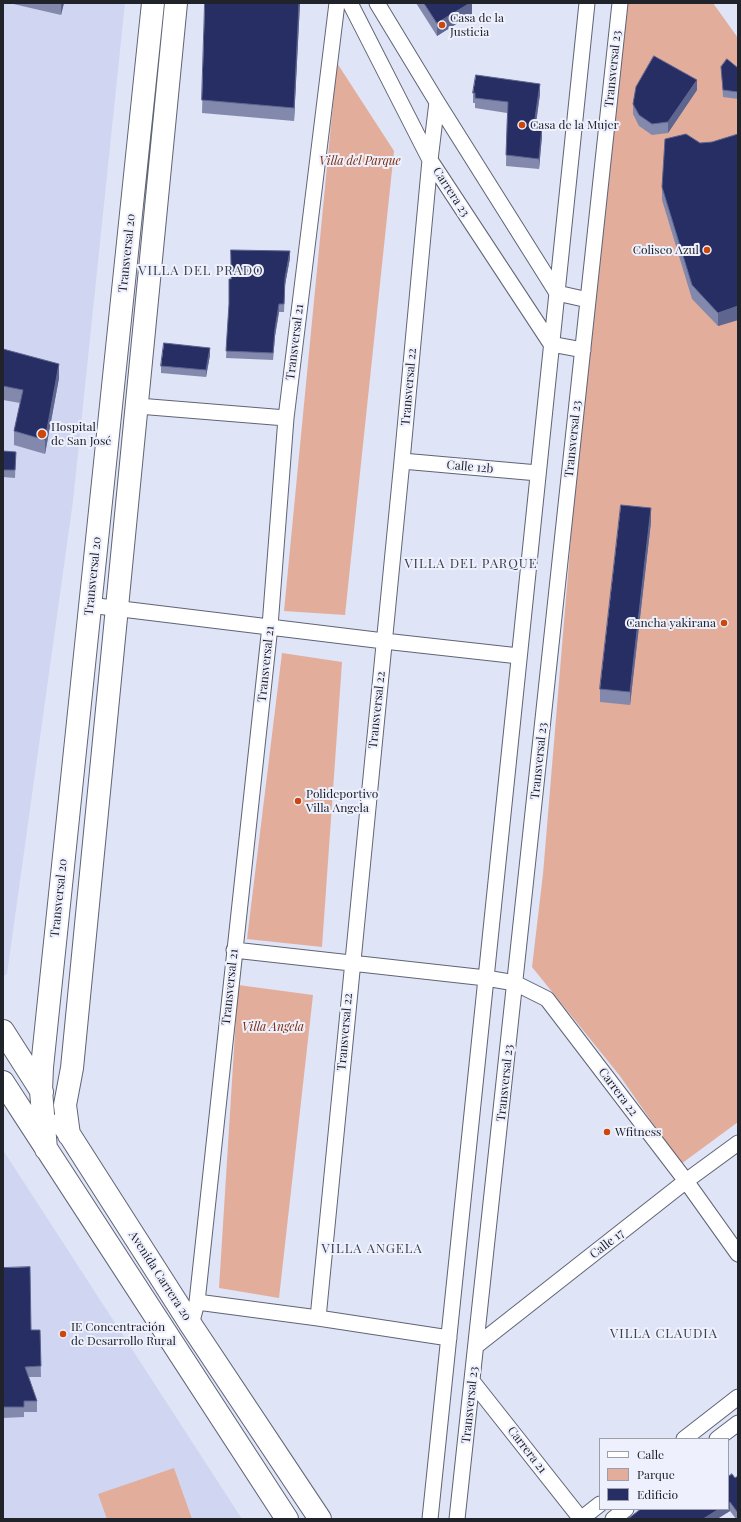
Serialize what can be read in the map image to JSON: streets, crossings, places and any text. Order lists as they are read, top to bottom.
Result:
{
  "streets": {
    "street": [
      "Transversal 23",
      "Carrera 23",
      "Transversal 20",
      "Transversal 21",
      "Transversal 22",
      "Calle 12b",
      "Carrera 22",
      "Calle 17",
      "Avenida Carrera 20",
      "Carrera 21"
    ]
  },
  "crossings": [
    ["Transversal 23", "Carrera 22"],
    ["Transversal 23", "Calle 17"],
    ["Transversal 23", "Carrera 21"],
    ["Carrera 23", "Transversal 22"],
    ["Transversal 20", "Avenida Carrera 20"],
    ["Transversal 21", "Carrera 22"],
    ["Transversal 21", "Avenida Carrera 20"],
    ["Transversal 22", "Calle 12b"],
    ["Transversal 22", "Carrera 22"],
    ["Carrera 22", "Calle 17"]
  ],
  "districts": [
    "VILLA DEL PRADO",
    "VILLA DEL PARQUE",
    "VILLA ANGELA",
    "VILLA CLAUDIA"
  ],
  "parks": ["Villa del Parque", "Villa Angela"],
  "places": [
    "Casa de la Justicia",
    "Casa de la Mujer",
    "Coliseo Azul",
    "Hospital de San José",
    "Cancha yakirana",
    "Polideportivo Villa Angela",
    "Wfitness",
    "IE Concentración de Desarrollo Rural"
  ],
  "legend": ["Calle", "Parque", "Edificio"]
}
